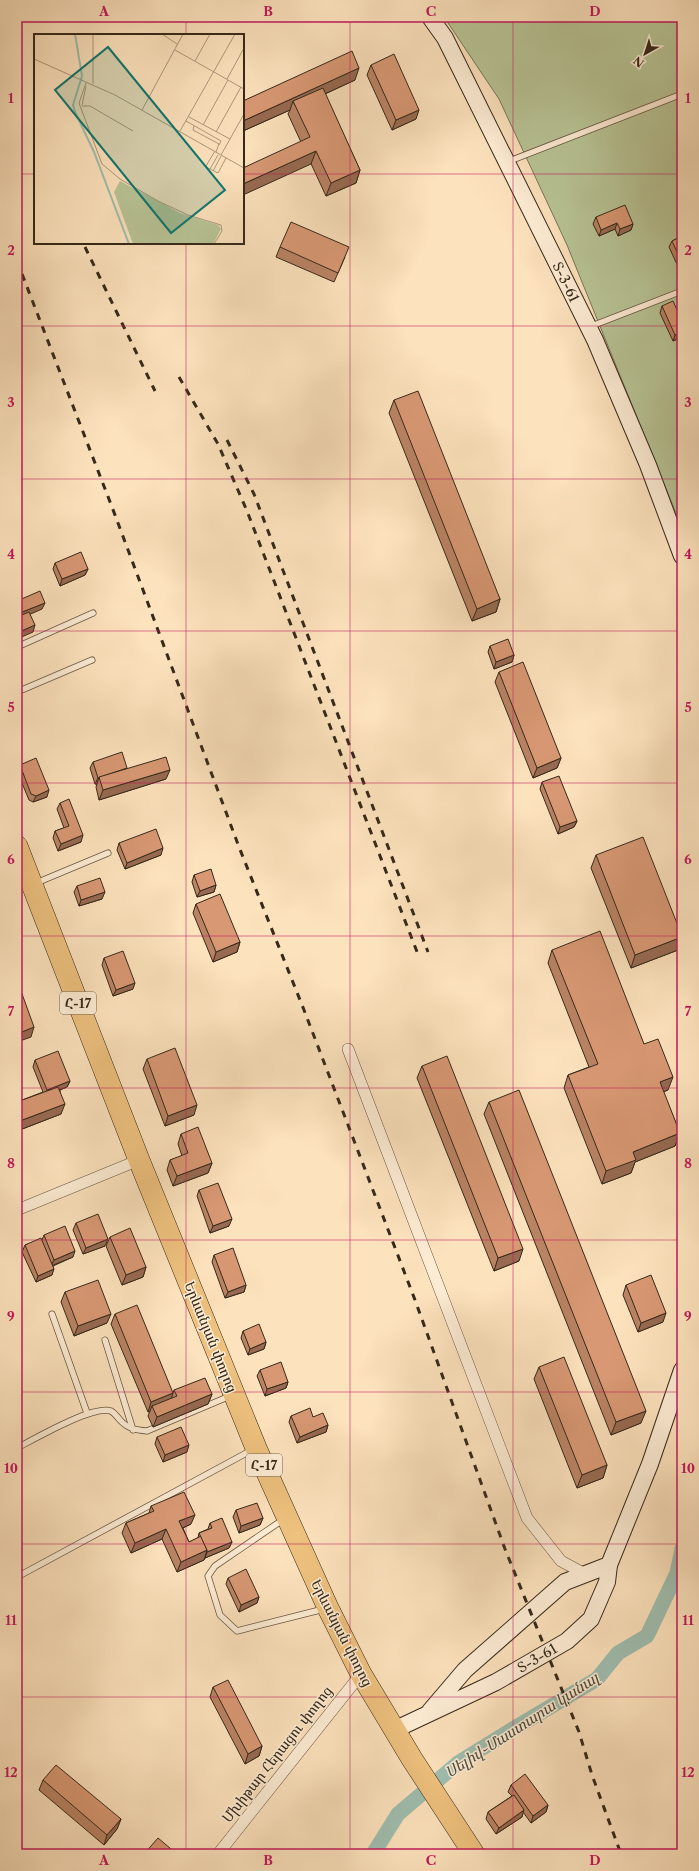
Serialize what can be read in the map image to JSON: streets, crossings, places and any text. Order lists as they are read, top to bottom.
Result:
{
  "streets": {
    "highway": ["Հ-17", "Երևանյան փողոց"],
    "street": ["Տ-3-61", "Մխիթար Հերացու փողոց"]
  },
  "crossings": [
    ["Տ-3-61", "Երևանյան փողոց"],
    ["Երևանյան փողոց", "Մխիթար Հերացու փողոց"]
  ],
  "water": ["Սելիվ֊Մաստարա կանալ"],
  "north": "bottom left",
  "grid": {
    "columns": [
      "A",
      "B",
      "C",
      "D"
    ],
    "rows": [
      "1",
      "2",
      "3",
      "4",
      "5",
      "6",
      "7",
      "8",
      "9",
      "10",
      "11",
      "12"
    ]
  }
}
